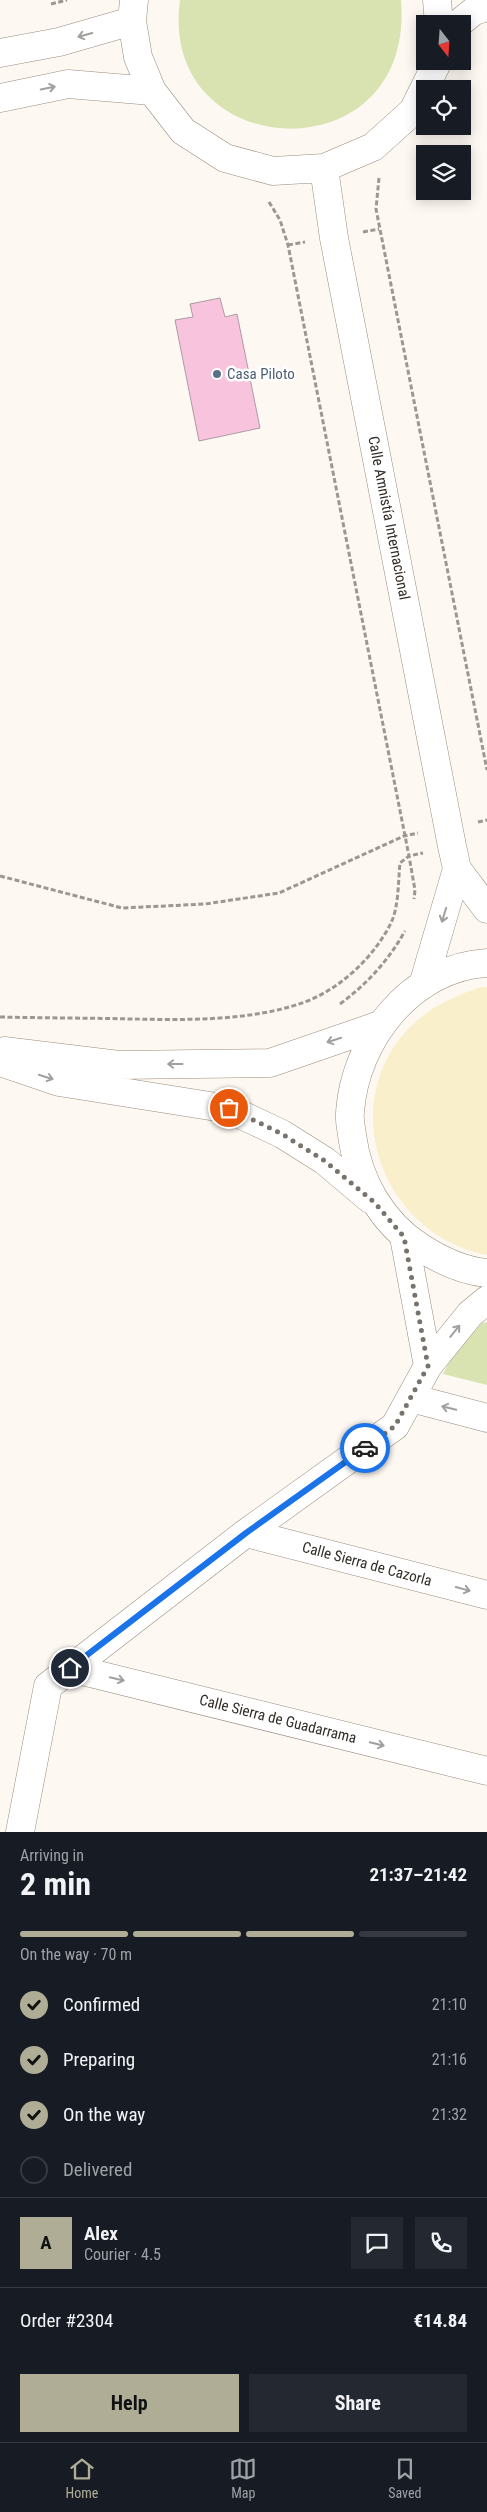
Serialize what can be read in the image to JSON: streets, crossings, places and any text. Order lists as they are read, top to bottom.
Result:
{
  "streets": {
    "street": ["Calle Amnistía Internacional", "Calle Sierra de Cazorla", "Calle Sierra de Guadarrama"]
  },
  "one_way": ["Calle Sierra de Guadarrama"],
  "places": ["Casa Piloto"],
  "north": "bottom",
  "page": {
    "heading": ["2 min", "Arriving in", "21:37–21:42"],
    "panel": [
      "Alex",
      "Courier · 4.5",
      "Order #2304",
      "€14.84"
    ],
    "bar": "On the way · 70 m",
    "list": [
      ["Confirmed", "21:10"],
      ["Preparing", "21:16"],
      ["On the way", "21:32"],
      "Delivered"
    ],
    "round": "A",
    "buttons": ["Help", "Share"],
    "tabs": ["Home", "Map", "Saved"]
  }
}
